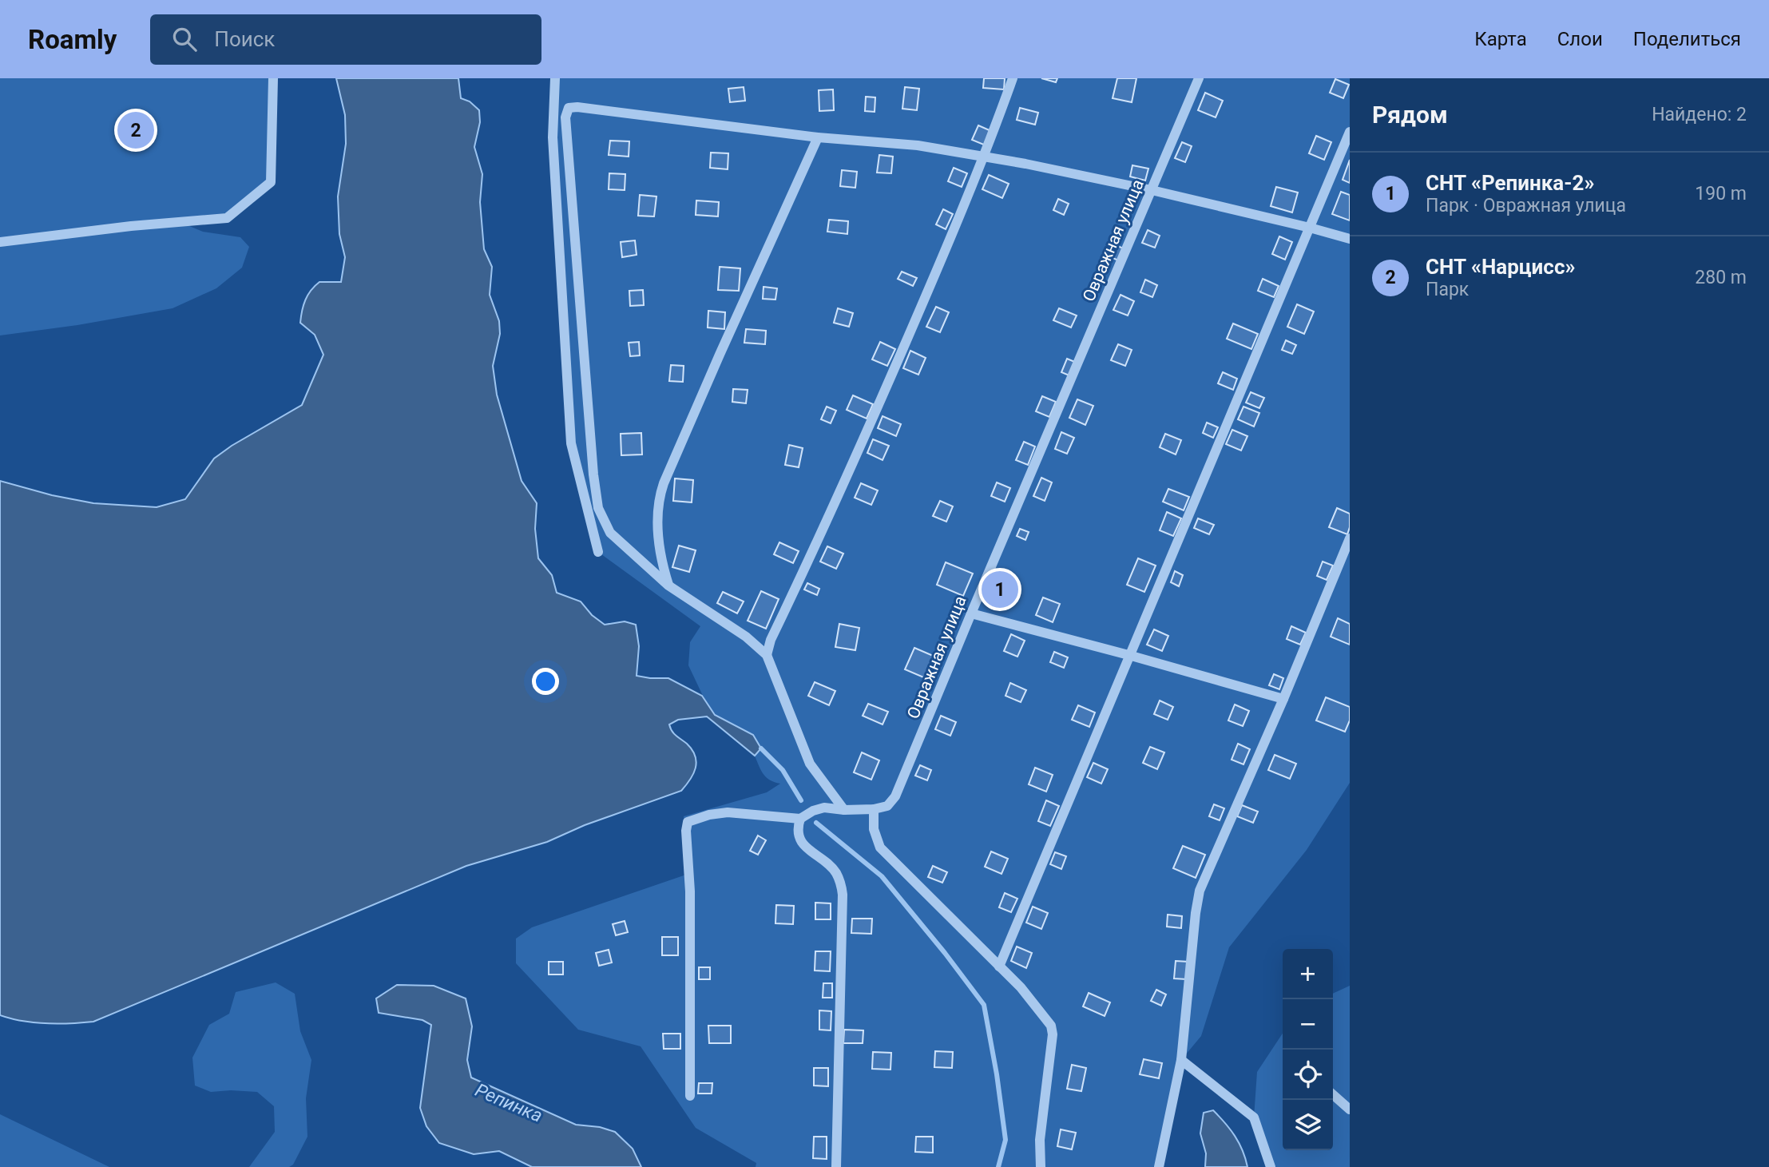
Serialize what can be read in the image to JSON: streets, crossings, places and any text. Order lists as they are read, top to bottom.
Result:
{
  "streets": {
    "street": ["Овражная улица"]
  },
  "water": ["Репинка"],
  "page": {
    "header": "Roamly",
    "search": "Поиск",
    "nav": ["Карта", "Слои", "Поделиться"],
    "heading": ["Рядом", "Найдено: 2"],
    "pins": ["2", "1"],
    "list": [
      {
        "mark": "1",
        "name": "СНТ «Репинка-2»",
        "note": "Парк · Овражная улица",
        "value": "190 m"
      },
      {
        "mark": "2",
        "name": "СНТ «Нарцисс»",
        "note": "Парк",
        "value": "280 m"
      }
    ],
    "map_buttons": ["+", "−"]
  }
}
